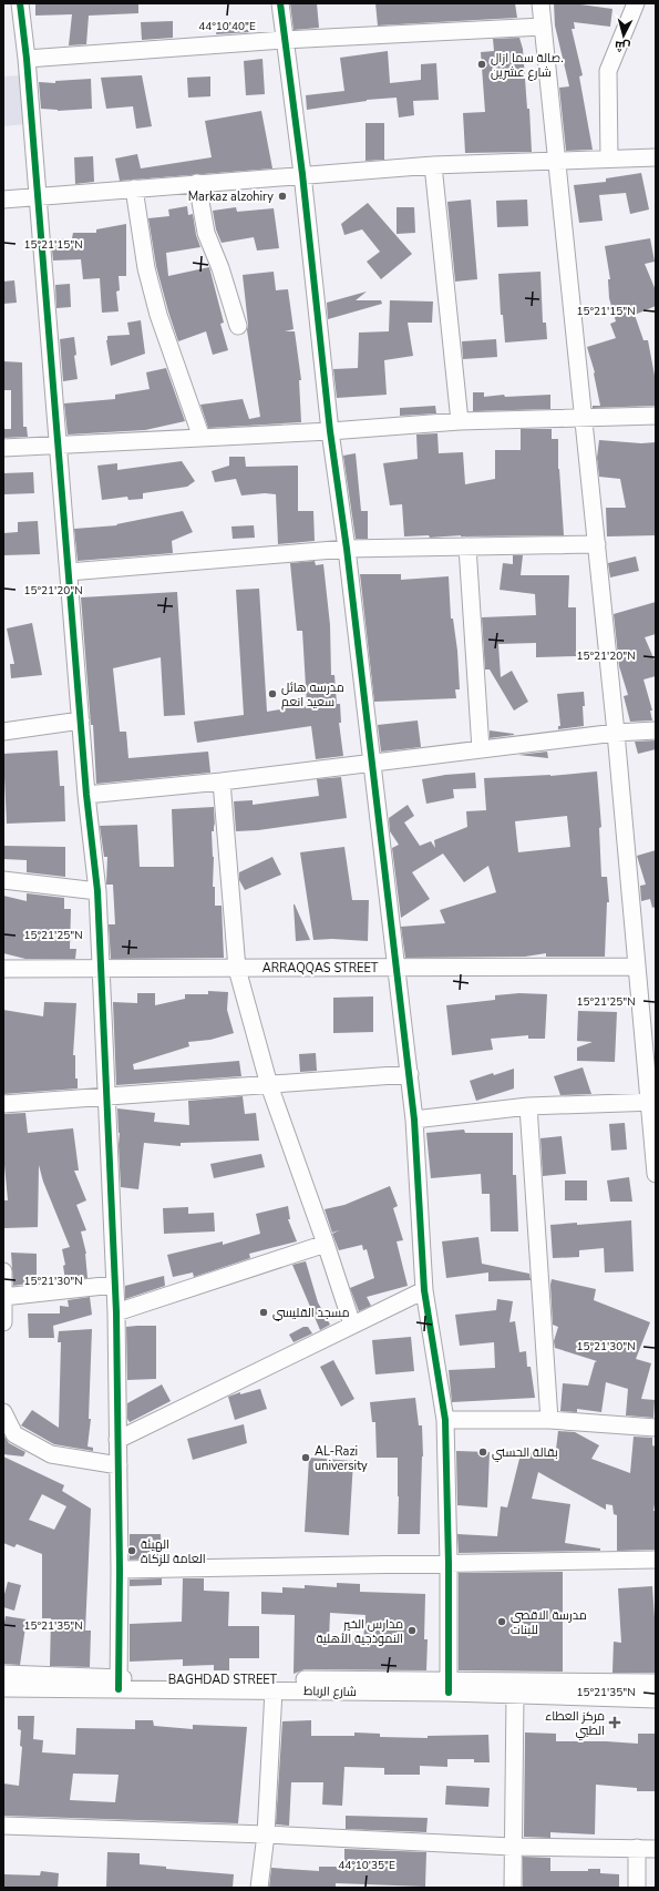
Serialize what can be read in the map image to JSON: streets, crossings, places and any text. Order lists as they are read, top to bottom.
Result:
{
  "streets": {
    "street": ["ARRAQQAS STREET", "BAGHDAD STREET", "شارع الرباط"]
  },
  "crossings": [
    ["BAGHDAD STREET", "شارع الرباط"]
  ],
  "places": {
    "other": [
      "صالة سما ازال. شارع عشرين",
      "Markaz alzohiry",
      "مدرسه هائل سعيد انعم",
      "مسجد القليسي",
      "بقالة الحسني",
      "AL-Razi university",
      "الهيئة العامة للزكاة",
      "مدرسة الاقصى للبنات",
      "مدارس الخير النموذجية الأهلية"
    ],
    "health": ["مركز العطاء الطبي"]
  },
  "north": "bottom",
  "coordinates": [
    "44°10'40\"E",
    "15°21'15\"N",
    "15°21'20\"N",
    "15°21'25\"N",
    "15°21'30\"N",
    "15°21'35\"N",
    "44°10'35\"E"
  ]
}
